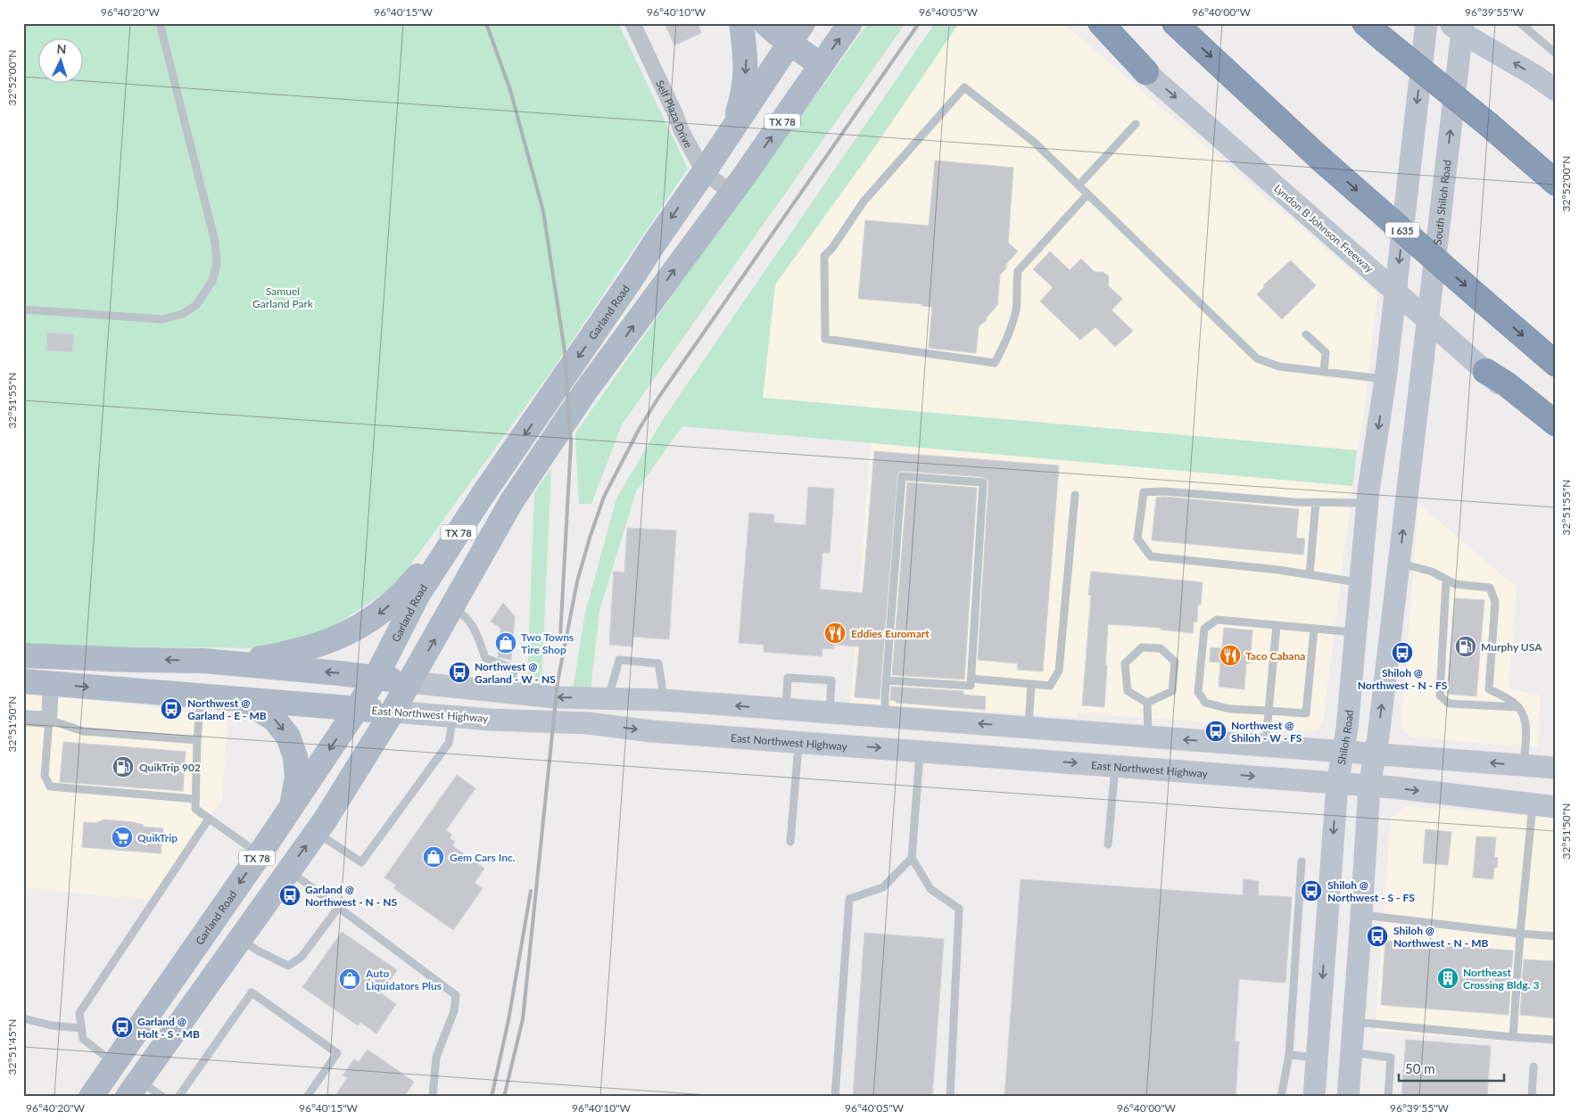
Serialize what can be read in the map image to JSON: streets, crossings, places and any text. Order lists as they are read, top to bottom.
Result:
{
  "streets": {
    "highway": ["I 635"],
    "main road": [
      "TX 78",
      "South Shiloh Road",
      "Lyndon B Johnson Freeway",
      "Garland Road",
      "East Northwest Highway",
      "Shiloh Road"
    ],
    "street": ["Self Plaza Drive"]
  },
  "crossings": [
    ["Self Plaza Drive", "TX 78"],
    ["Self Plaza Drive", "Garland Road"],
    ["TX 78", "Garland Road"],
    ["TX 78", "East Northwest Highway"],
    ["Garland Road", "East Northwest Highway"],
    ["East Northwest Highway", "Shiloh Road"]
  ],
  "one_way": ["Lyndon B Johnson Freeway"],
  "parks": ["Samuel Garland Park"],
  "places": {
    "restaurant": ["Eddies Euromart", "Taco Cabana"],
    "shop": ["Two Towns Tire Shop", "Gem Cars Inc.", "Auto Liquidators Plus"],
    "fuel station": ["Murphy USA", "QuikTrip 902"],
    "bus stop": [
      "Shiloh @ Northwest - N - FS",
      "Northwest @ Garland - W - NS",
      "Northwest @ Garland - E - MB",
      "Northwest @ Shiloh - W - FS",
      "Shiloh @ Northwest - S - FS",
      "Garland @ Northwest - N - NS",
      "Shiloh @ Northwest - N - MB",
      "Garland @ Holt - S - MB"
    ],
    "supermarket": ["QuikTrip"],
    "building": ["Northeast Crossing Bldg. 3"]
  },
  "scale_bar": "50 m",
  "north": "top",
  "coordinates": [
    "96°40'20\"W",
    "96°40'15\"W",
    "96°40'10\"W",
    "96°40'05\"W",
    "96°40'00\"W",
    "96°39'55\"W",
    "32°52'00\"N",
    "32°51'55\"N",
    "32°51'50\"N",
    "32°51'45\"N"
  ]
}
